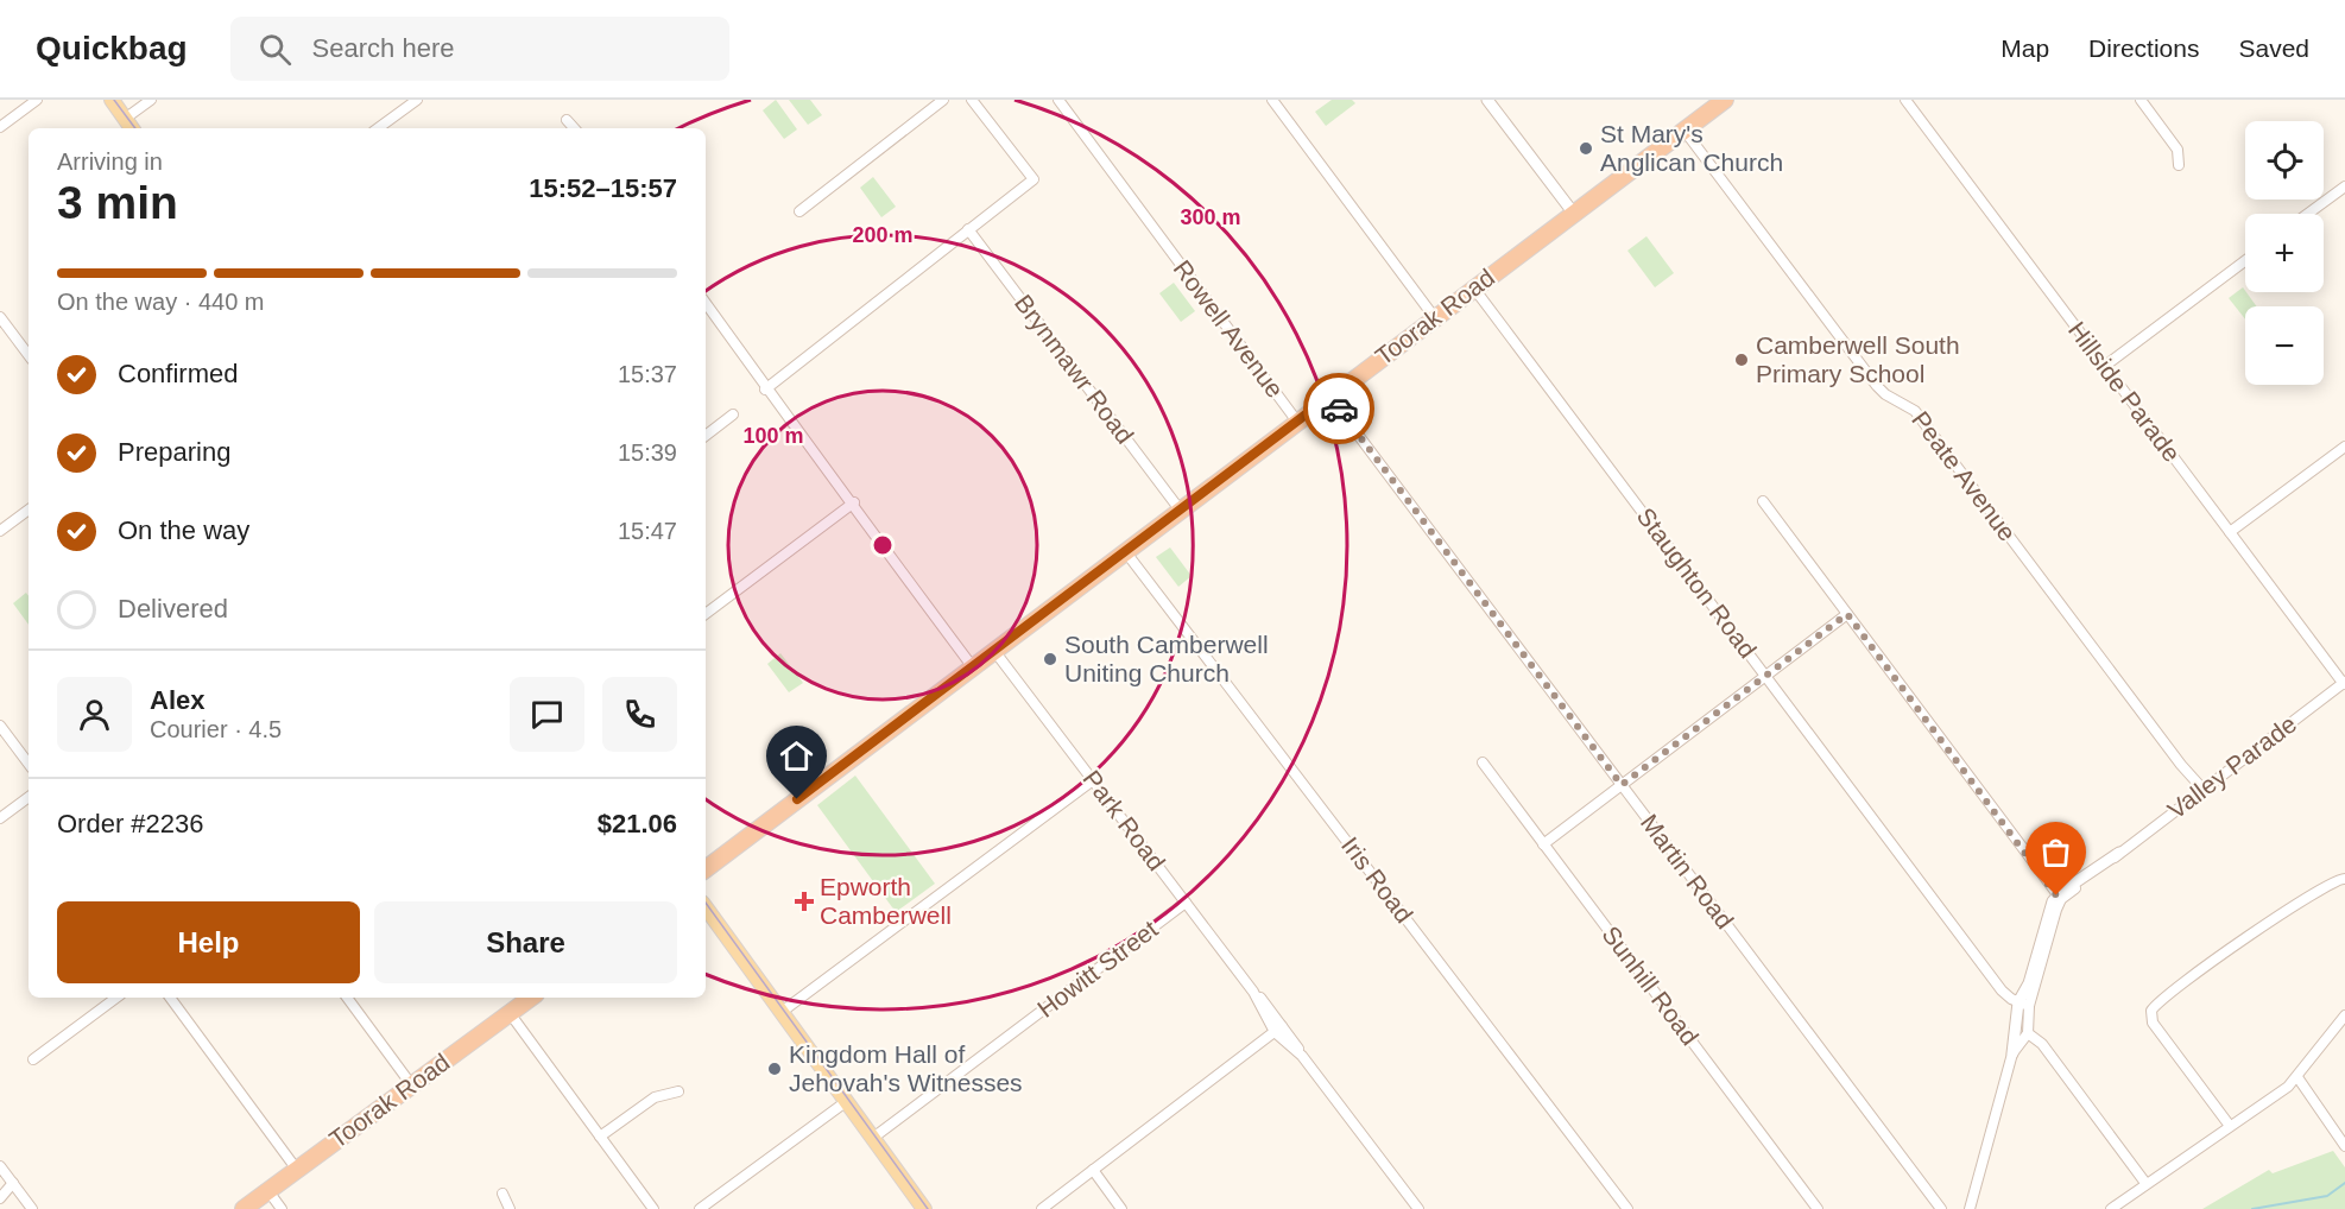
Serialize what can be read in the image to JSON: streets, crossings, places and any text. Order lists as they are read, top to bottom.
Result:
{
  "streets": {
    "highway": ["Toorak Road"],
    "street": [
      "Rowell Avenue",
      "Brynmawr Road",
      "Hillside Parade",
      "Peate Avenue",
      "Staughton Road",
      "Valley Parade",
      "Park Road",
      "Martin Road",
      "Iris Road",
      "Howitt Street",
      "Sunhill Road"
    ]
  },
  "crossings": [
    ["Toorak Road", "Rowell Avenue"],
    ["Toorak Road", "Brynmawr Road"],
    ["Toorak Road", "Peate Avenue"],
    ["Toorak Road", "Staughton Road"],
    ["Toorak Road", "Park Road"],
    ["Toorak Road", "Martin Road"],
    ["Toorak Road", "Iris Road"],
    ["Hillside Parade", "Valley Parade"],
    ["Peate Avenue", "Valley Parade"],
    ["Park Road", "Howitt Street"]
  ],
  "places": {
    "other": [
      "St Mary's Anglican Church",
      "Camberwell South Primary School",
      "South Camberwell Uniting Church",
      "Kingdom Hall of Jehovah's Witnesses"
    ],
    "health": ["Epworth Camberwell"]
  },
  "page": {
    "header": "Quickbag",
    "search": "Search here",
    "nav": ["Map", "Directions", "Saved"],
    "map_buttons": ["+", "−"],
    "heading": ["3 min", "Arriving in", "15:52–15:57"],
    "panel": [
      "Alex",
      "Courier · 4.5",
      "Order #2236",
      "$21.06"
    ],
    "bar": "On the way · 440 m",
    "list": [
      ["Confirmed", "15:37"],
      ["Preparing", "15:39"],
      ["On the way", "15:47"],
      "Delivered"
    ],
    "buttons": ["Help", "Share"]
  },
  "rings": ["300 m", "200 m", "100 m"]
}
